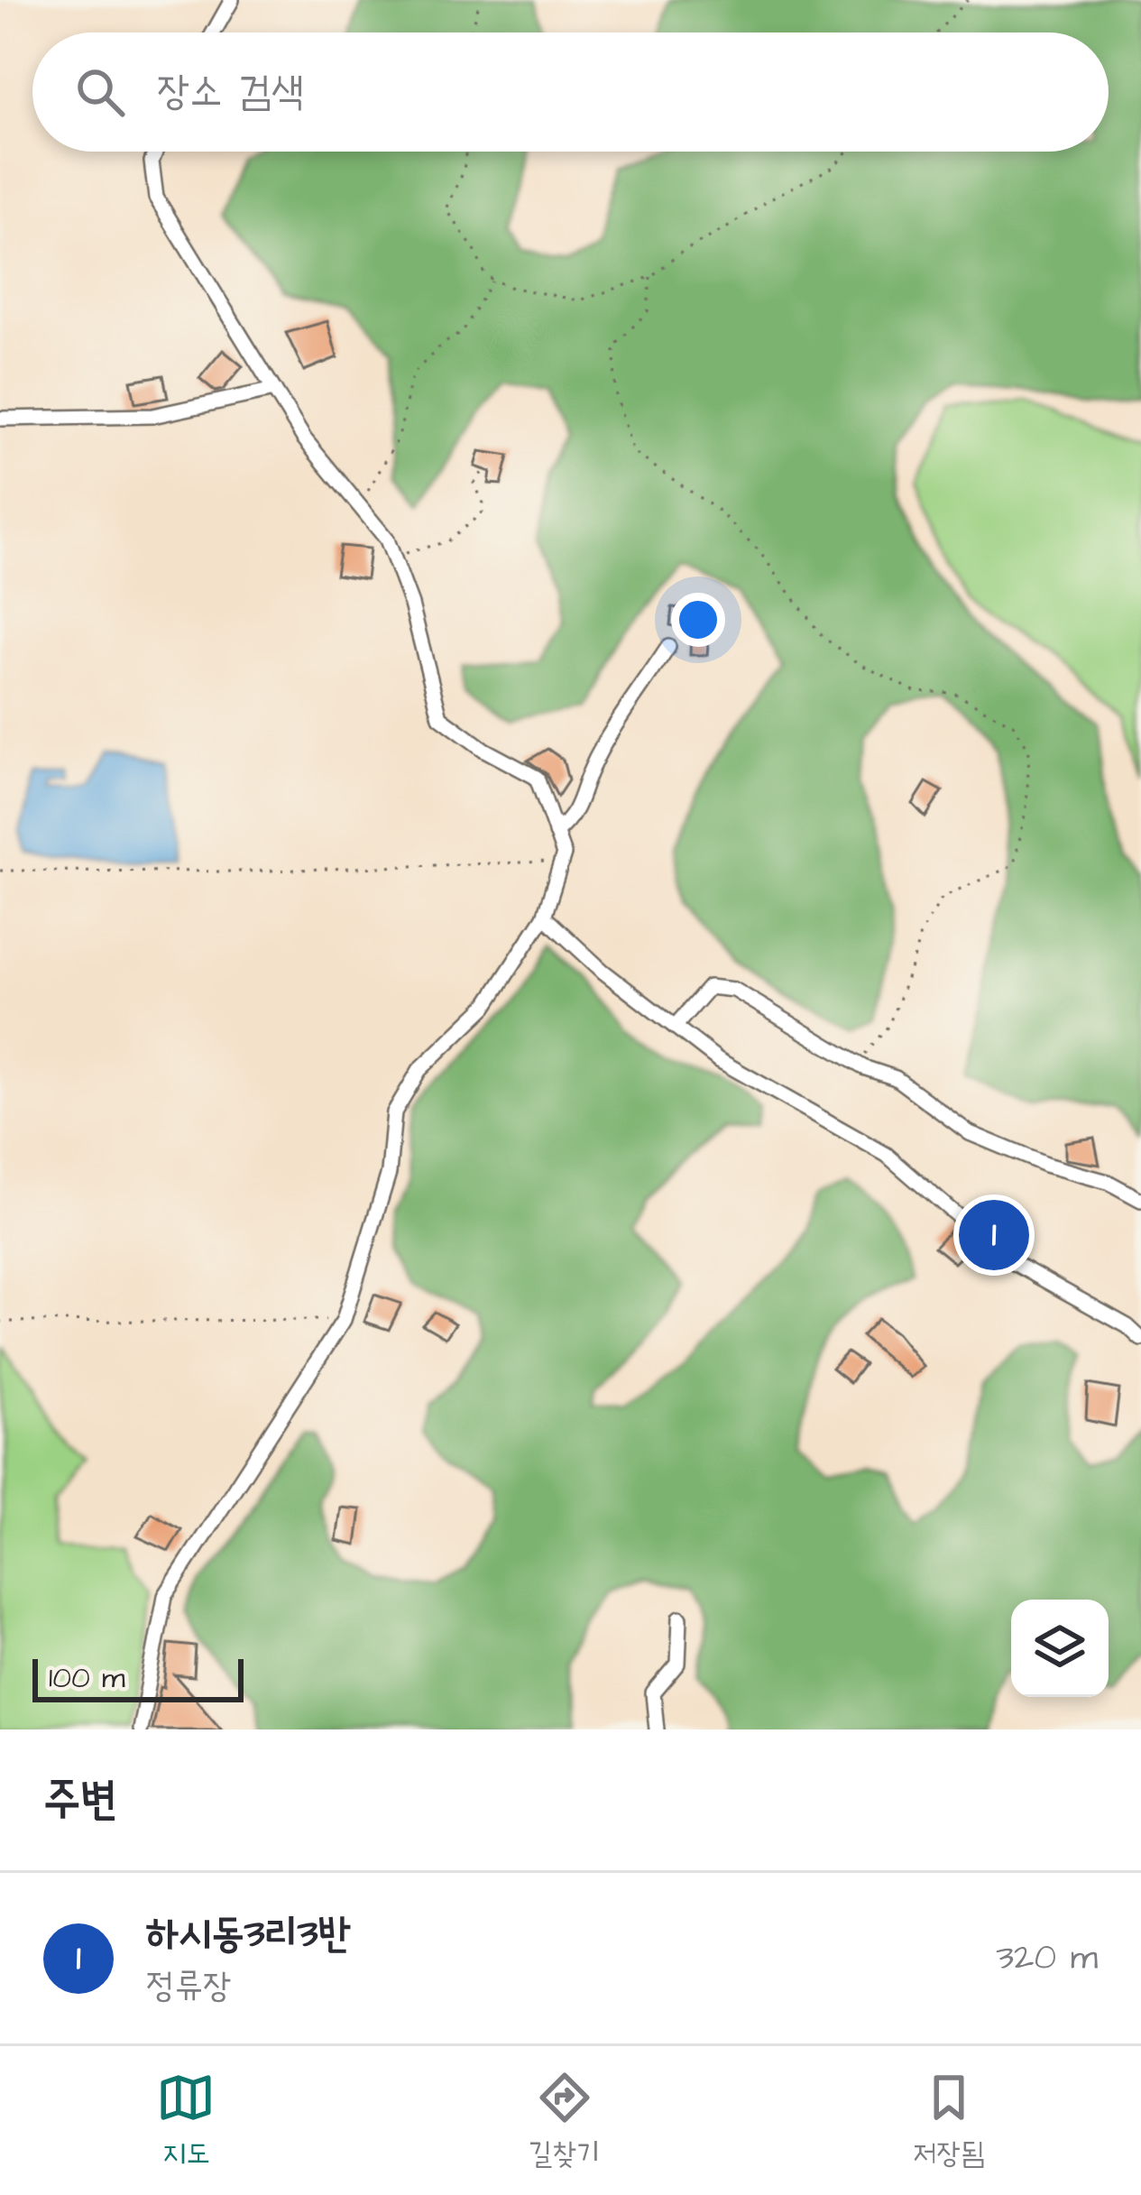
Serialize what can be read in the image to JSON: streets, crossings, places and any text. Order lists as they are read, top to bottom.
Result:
{
  "scale_bar": "100 m",
  "page": {
    "search": "장소 검색",
    "pins": "1",
    "scale": "100 m",
    "heading": "주변",
    "list": [
      {
        "mark": "1",
        "name": "하시동3리3반",
        "note": "정류장",
        "value": "320 m"
      }
    ],
    "nav": ["지도", "길찾기", "저장됨"]
  }
}
